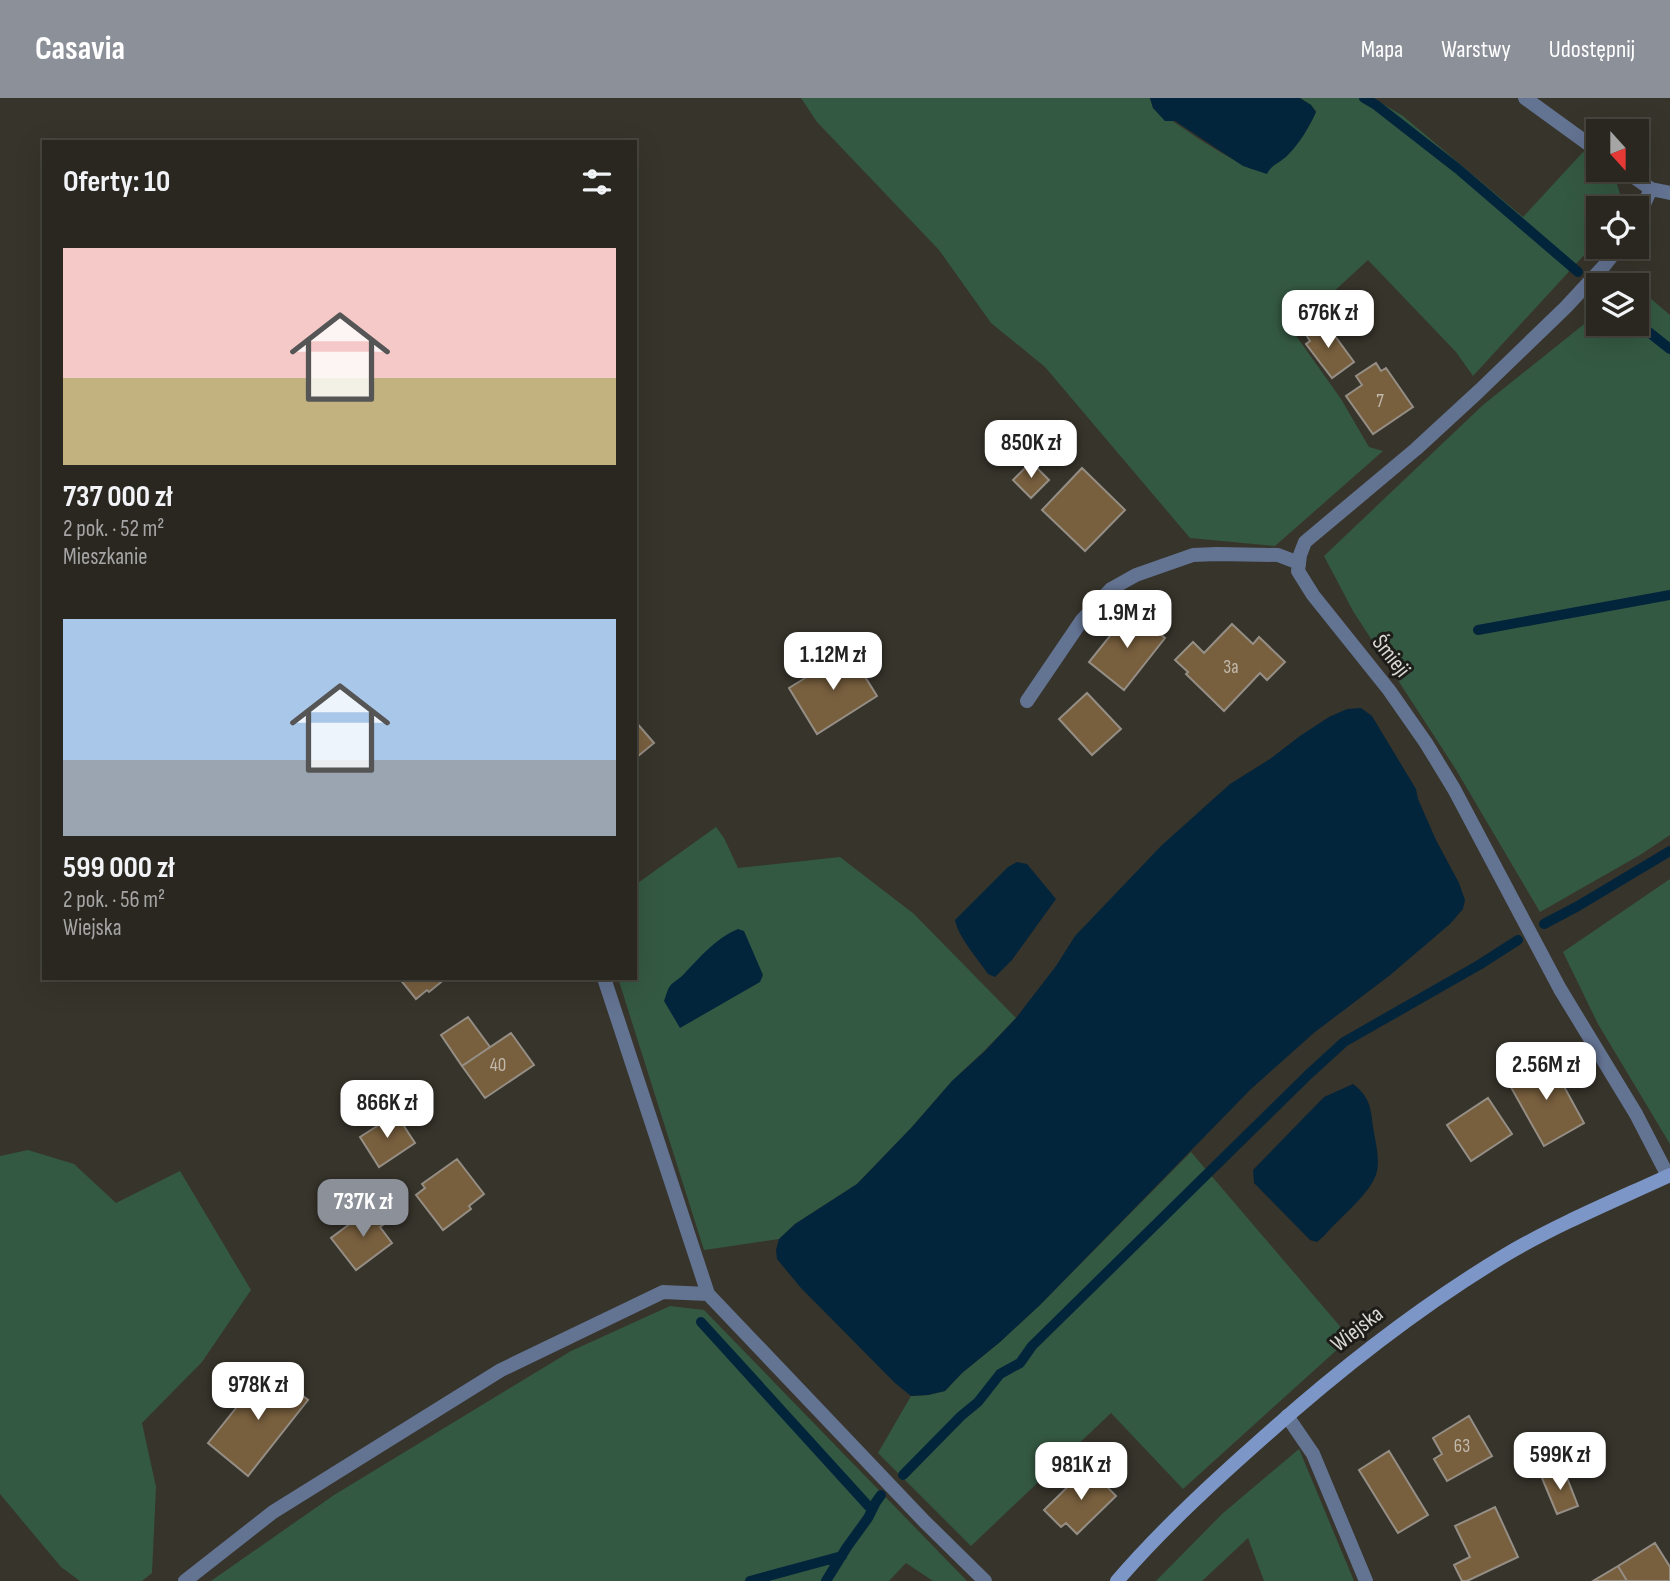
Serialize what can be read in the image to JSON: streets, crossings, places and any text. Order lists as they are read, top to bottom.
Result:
{
  "streets": {
    "street": ["Śmieji", "Wiejska"]
  },
  "crossings": [
    ["Śmieji", "Wiejska"]
  ],
  "house_numbers": [
    "7",
    "3a",
    "40",
    "63"
  ],
  "north": "bottom",
  "page": {
    "header": "Casavia",
    "nav": ["Mapa", "Warstwy", "Udostępnij"],
    "heading": "Oferty: 10",
    "list": [
      {
        "name": "737 000 zł",
        "note": "2 pok. · 52 m² · Mieszkanie"
      },
      {
        "name": "599 000 zł",
        "note": "2 pok. · 56 m² · Wiejska"
      }
    ],
    "price": [
      "676K zł",
      "850K zł",
      "1.9M zł",
      "1.12M zł",
      "2.56M zł",
      "866K zł",
      "737K zł",
      "978K zł",
      "599K zł",
      "981K zł"
    ]
  }
}
